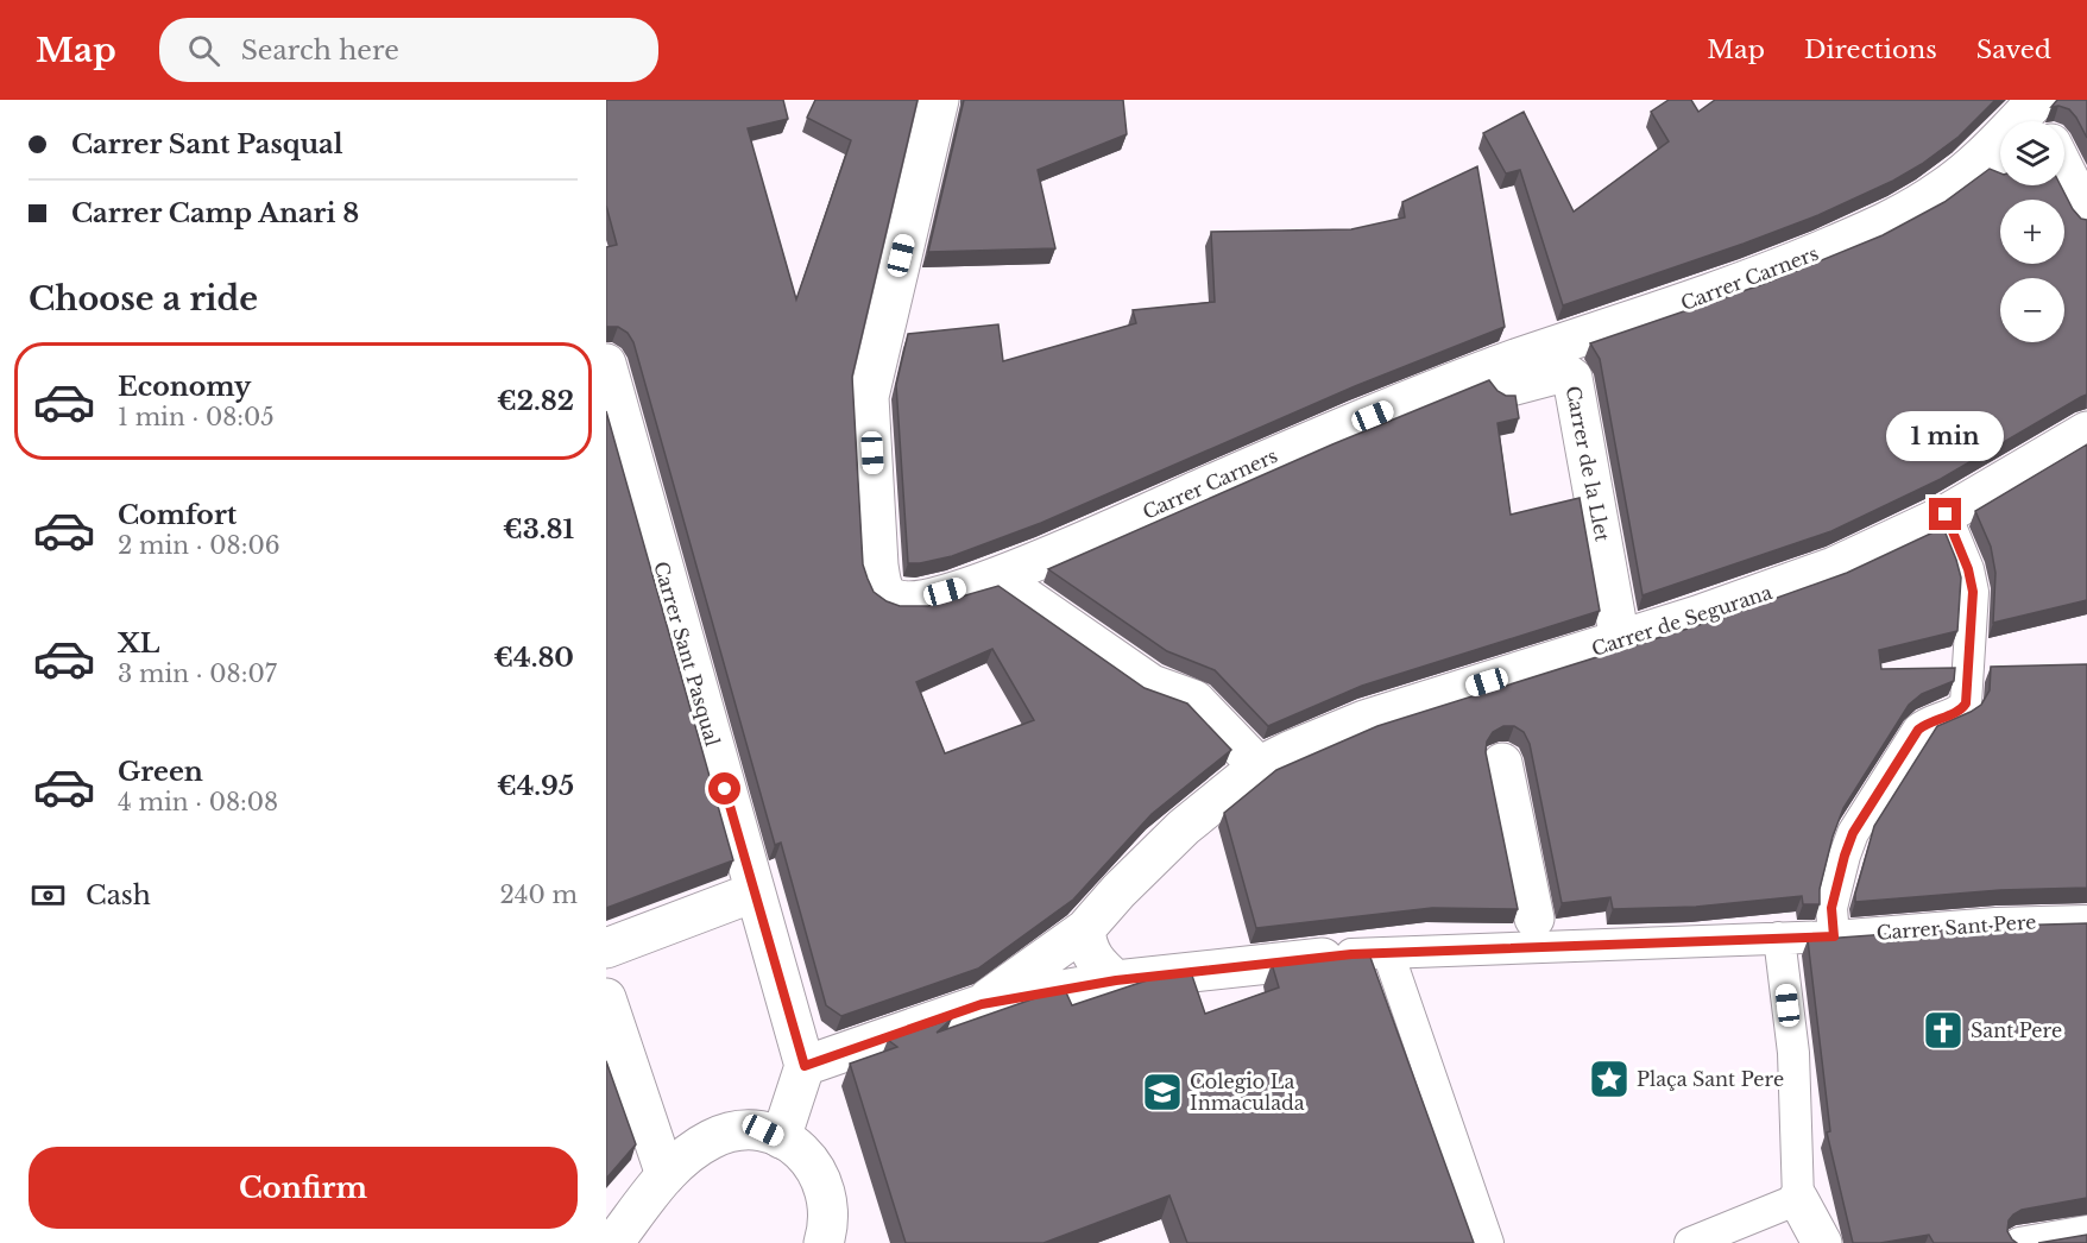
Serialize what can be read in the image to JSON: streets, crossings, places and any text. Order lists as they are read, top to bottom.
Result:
{
  "streets": {
    "street": [
      "Carrer Carners",
      "Carrer de la Llet",
      "Carrer de Segurana",
      "Carrer Sant Pasqual"
    ],
    "lane": ["Carrer Sant Pere"]
  },
  "crossings": [
    ["Carrer Carners", "Carrer de la Llet"],
    ["Carrer de la Llet", "Carrer de Segurana"]
  ],
  "places": {
    "church": ["Sant Pere"],
    "place": ["Plaça Sant Pere"],
    "school or university": ["Colegio La Inmaculada"]
  },
  "page": {
    "header": "Map",
    "search": "Search here",
    "nav": ["Map", "Directions", "Saved"],
    "banner": ["Carrer Sant Pasqual", "Carrer Camp Anari 8"],
    "map_buttons": ["+", "−"],
    "heading": "Choose a ride",
    "list": [
      {
        "name": "Economy",
        "note": "1 min · 08:05",
        "value": "€2.82"
      },
      {
        "name": "Comfort",
        "note": "2 min · 08:06",
        "value": "€3.81"
      },
      {
        "name": "XL",
        "note": "3 min · 08:07",
        "value": "€4.80"
      },
      {
        "name": "Green",
        "note": "4 min · 08:08",
        "value": "€4.95"
      }
    ],
    "bubble": "1 min",
    "pay": ["Cash", "240 m"],
    "buttons": "Confirm"
  }
}
